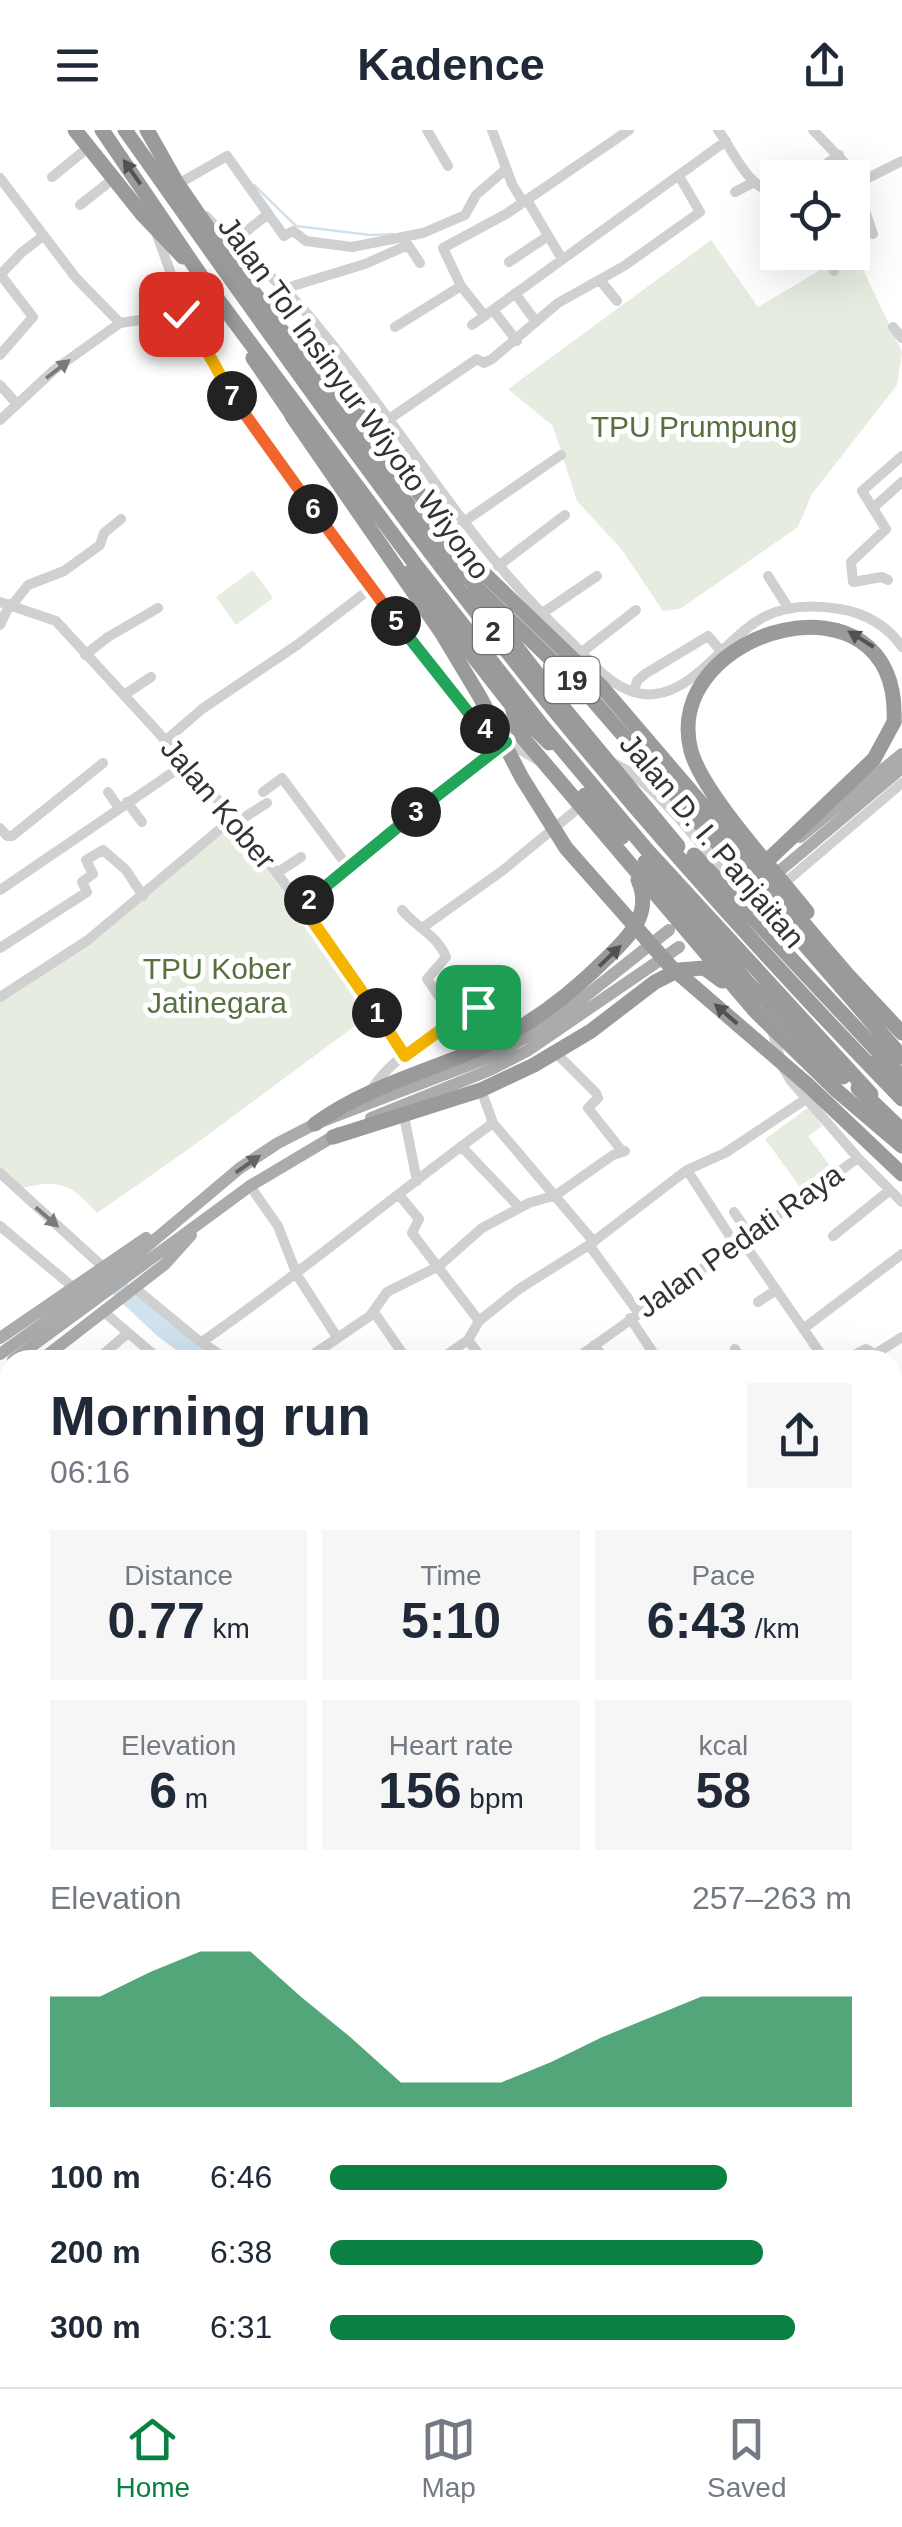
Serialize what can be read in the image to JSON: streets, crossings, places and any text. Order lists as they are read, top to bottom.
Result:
{
  "streets": {
    "highway": [
      "Jalan Tol Insinyur Wiyoto Wiyono",
      "2",
      "19",
      "Jalan D. I. Panjaitan"
    ],
    "street": ["Jalan Kober", "Jalan Pedati Raya"]
  },
  "crossings": [
    ["Jalan Tol Insinyur Wiyoto Wiyono", "19"],
    ["Jalan Tol Insinyur Wiyoto Wiyono", "Jalan D. I. Panjaitan"]
  ],
  "parks": ["TPU Prumpung", "TPU Kober Jatinegara"],
  "page": {
    "header": "Kadence",
    "pins": [
      "7",
      "6",
      "5",
      "4",
      "3",
      "2",
      "1"
    ],
    "heading": ["Morning run", "06:16"],
    "stats": [
      ["Distance", "0.77 km"],
      ["Time", "5:10"],
      ["Pace", "6:43 /km"],
      ["Elevation", "6 m"],
      ["Heart rate", "156 bpm"],
      ["kcal", "58"]
    ],
    "chart": ["Elevation", "257–263 m"],
    "list": [
      {
        "name": "100 m",
        "note": "6:46"
      },
      {
        "name": "200 m",
        "note": "6:38"
      },
      {
        "name": "300 m",
        "note": "6:31"
      }
    ],
    "tabs": ["Home", "Map", "Saved"]
  }
}
